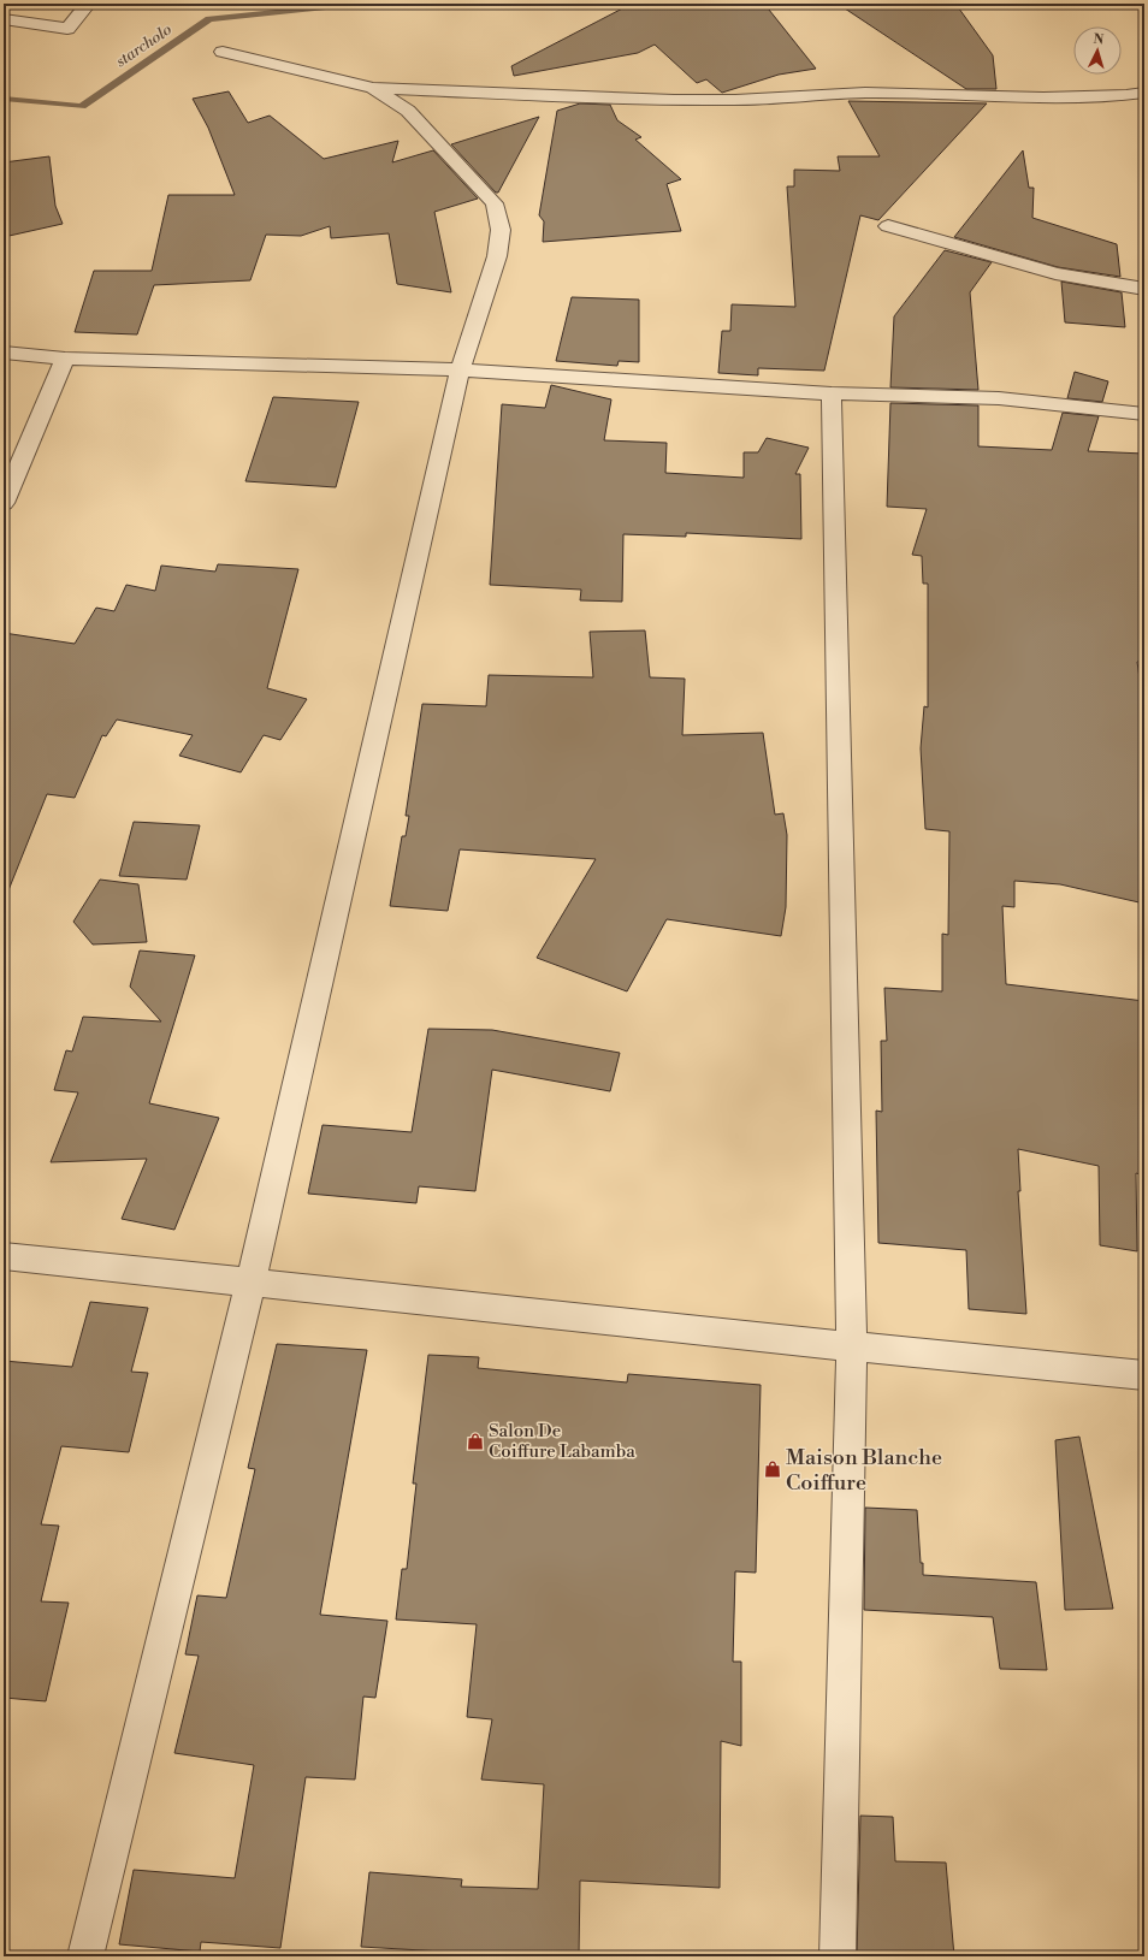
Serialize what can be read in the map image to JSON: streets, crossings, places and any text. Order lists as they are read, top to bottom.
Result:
{
  "water": ["starcholo"],
  "places": {
    "shop": ["Salon De Coiffure Labamba", "Maison Blanche Coiffure"]
  },
  "north": "top"
}
